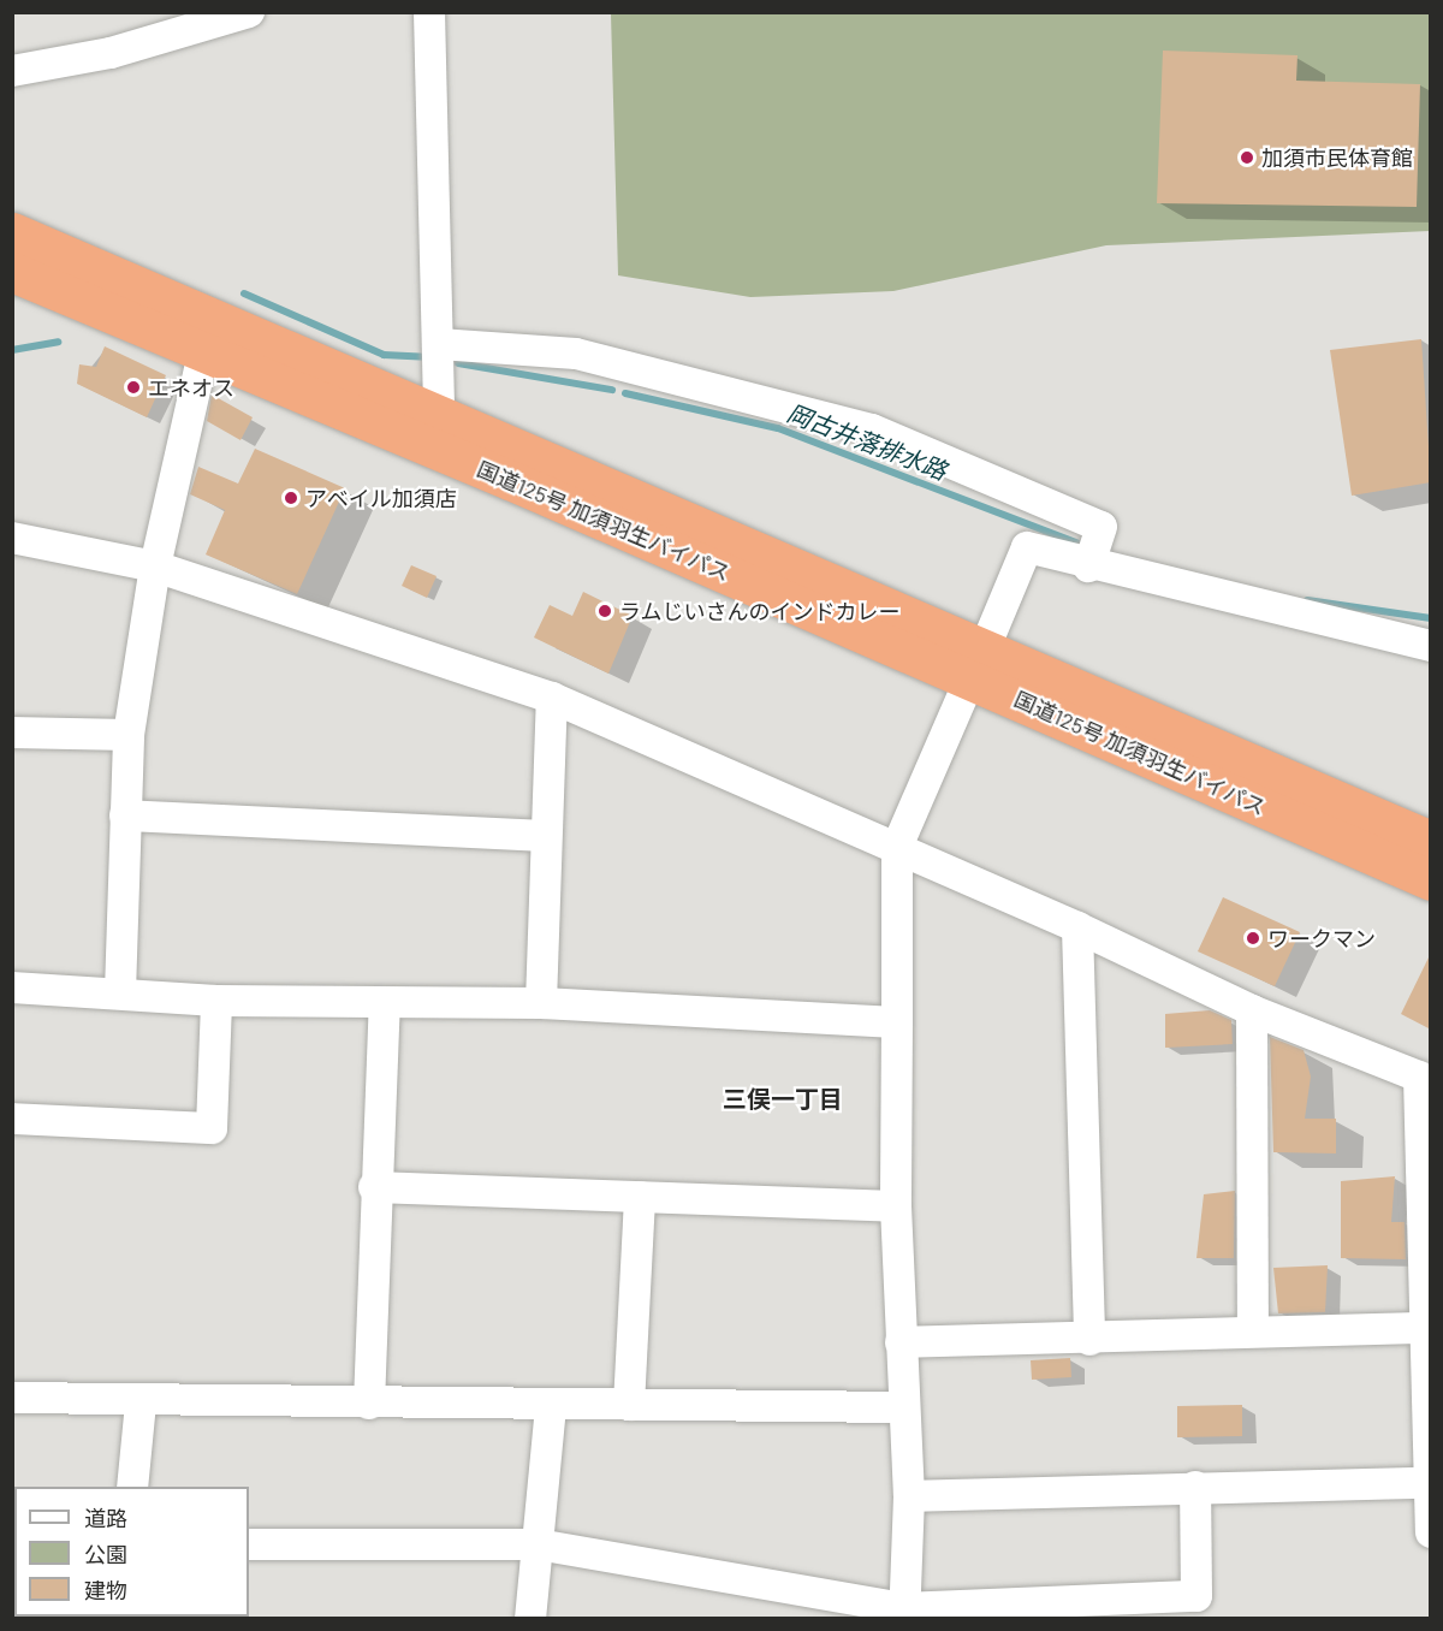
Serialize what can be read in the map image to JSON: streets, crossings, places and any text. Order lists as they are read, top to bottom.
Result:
{
  "streets": {
    "highway": ["国道125号 加須羽生バイパス"]
  },
  "districts": ["三俣一丁目"],
  "water": ["岡古井落排水路"],
  "places": [
    "加須市民体育館",
    "エネオス",
    "アベイル加須店",
    "ラムじいさんのインドカレー",
    "ワークマン"
  ],
  "legend": ["道路", "公園", "建物"]
}
